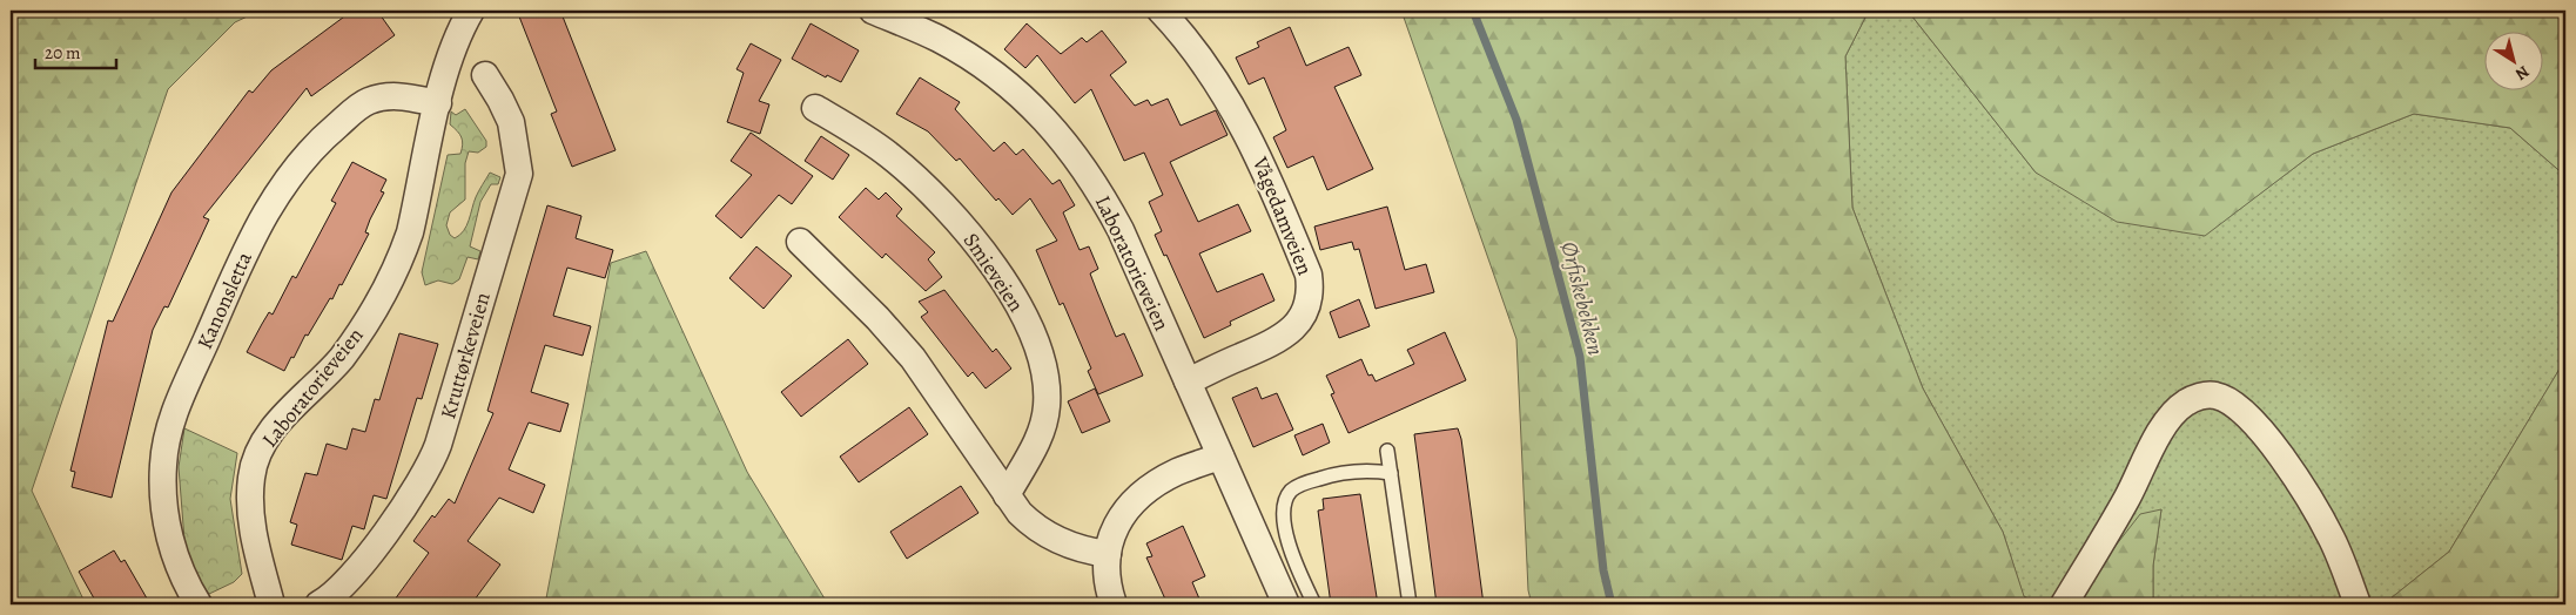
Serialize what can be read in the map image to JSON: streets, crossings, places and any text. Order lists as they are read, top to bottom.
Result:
{
  "streets": {
    "street": [
      "Vågedamveien",
      "Laboratorieveien",
      "Smieveien",
      "Kanonsletta",
      "Kruttørkeveien"
    ]
  },
  "crossings": [
    ["Vågedamveien", "Laboratorieveien"],
    ["Laboratorieveien", "Kanonsletta"]
  ],
  "water": ["Ørfiskebekken"],
  "scale_bar": "20 m",
  "north": "bottom right"
}
